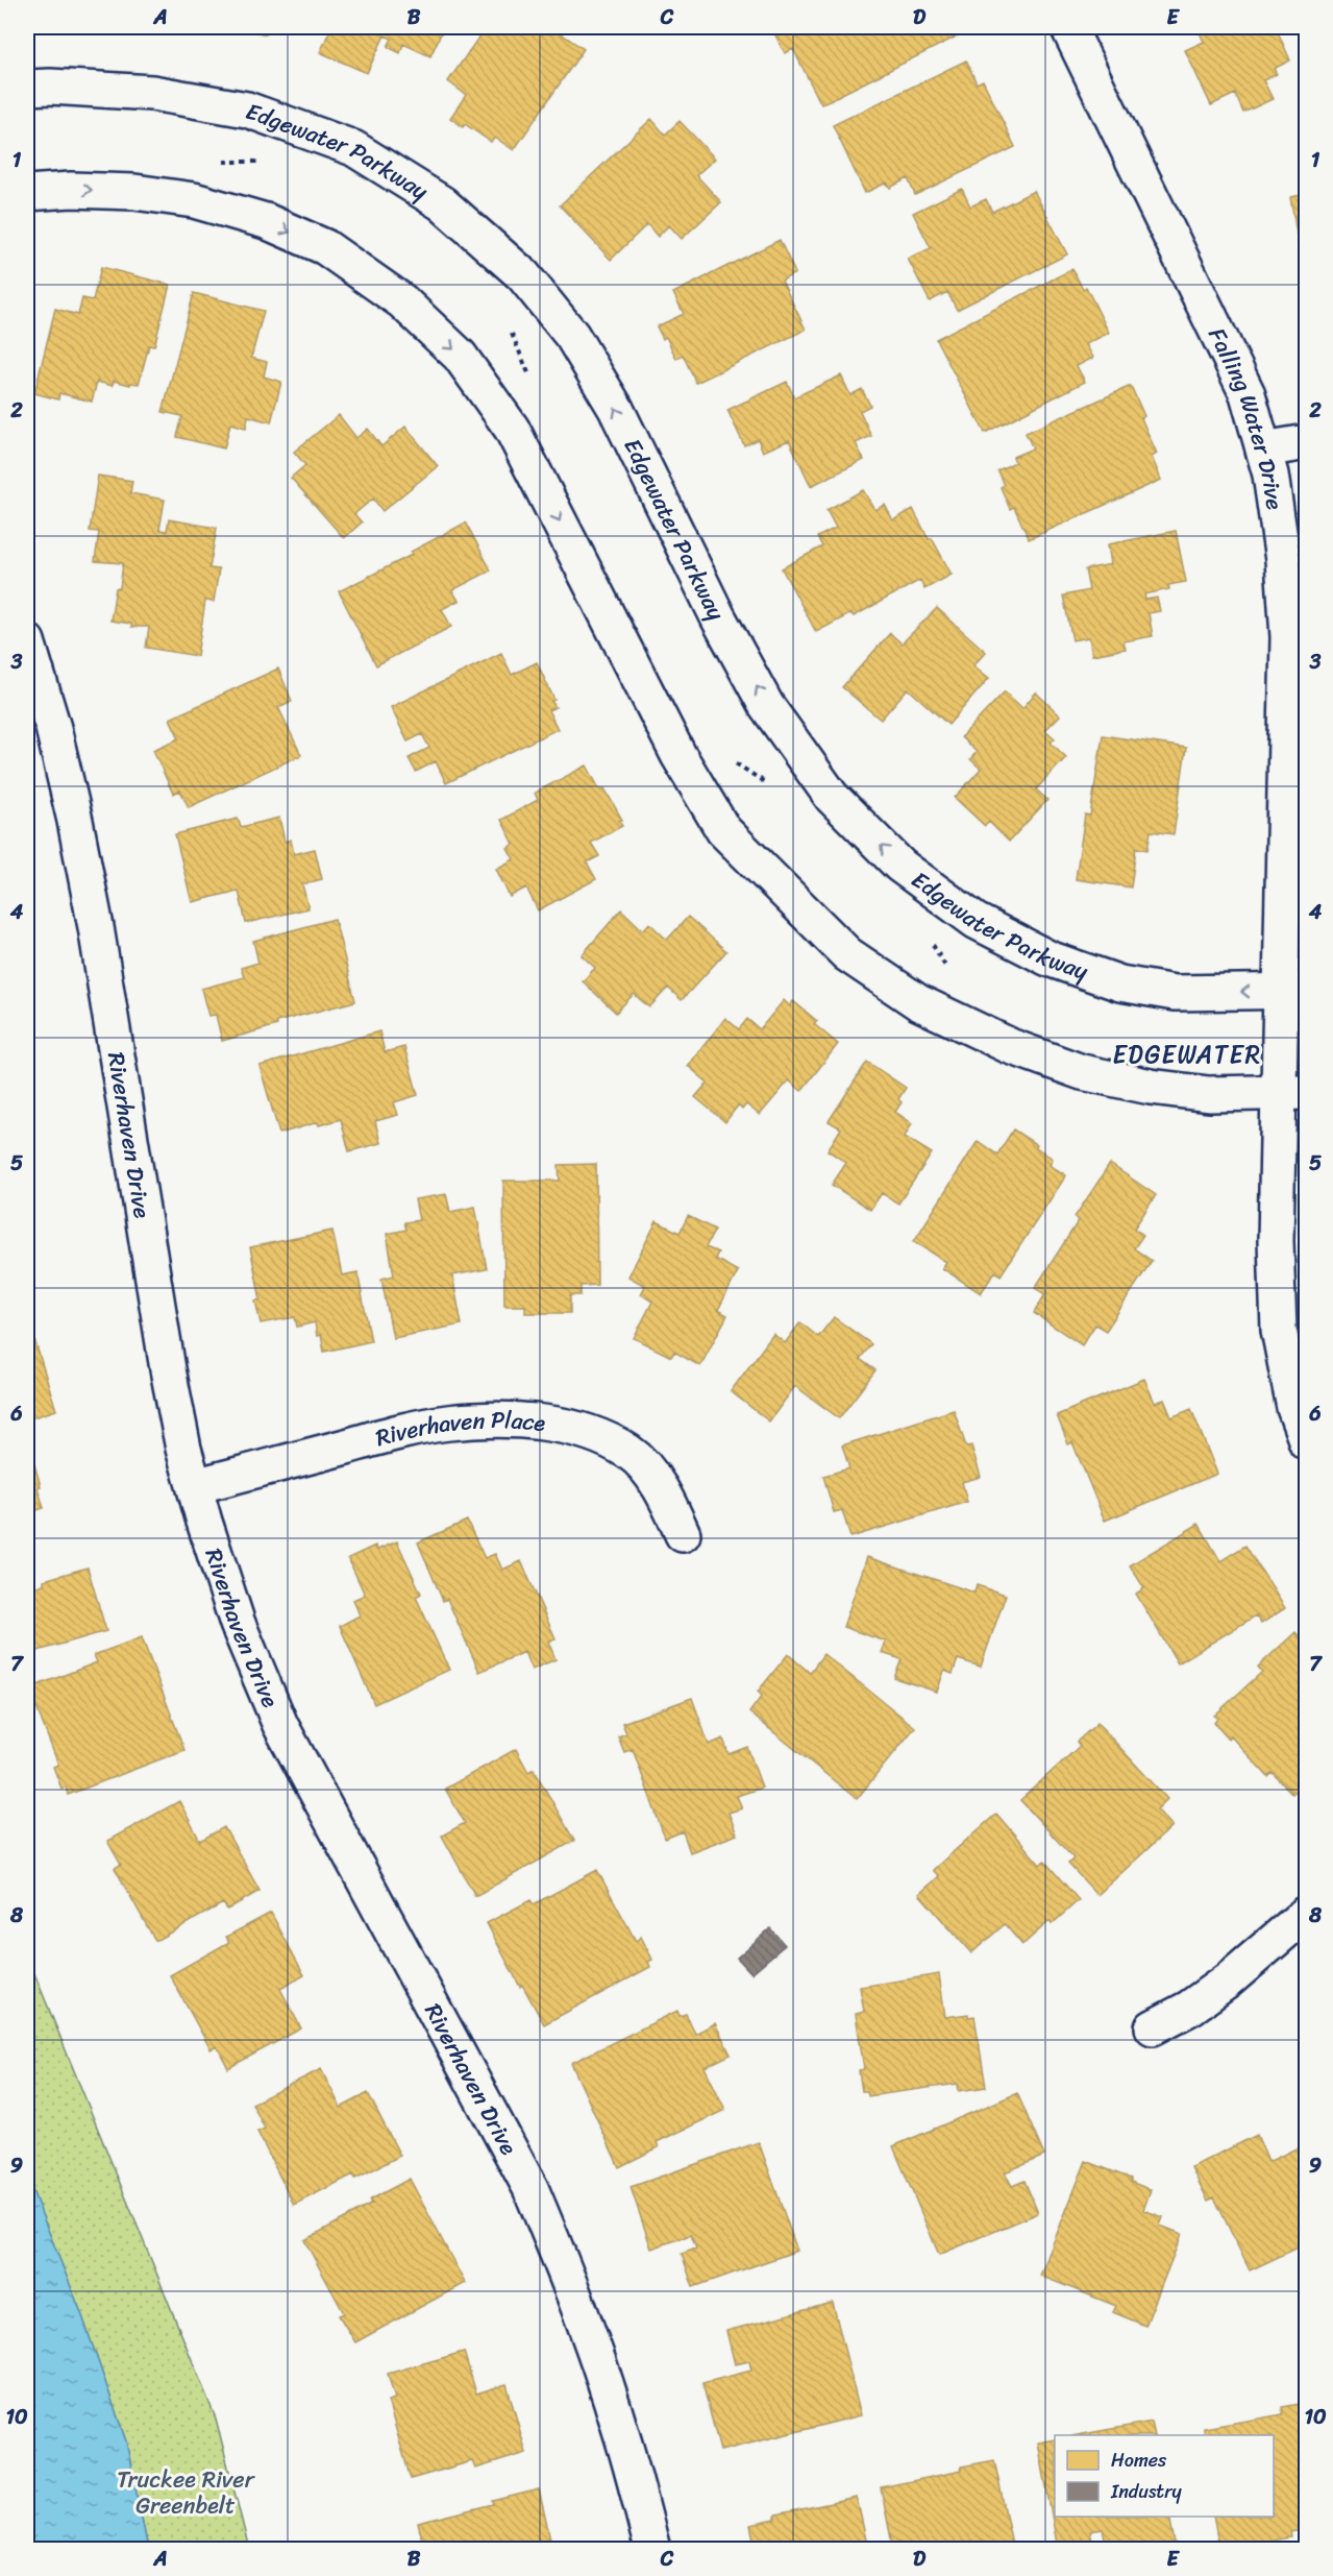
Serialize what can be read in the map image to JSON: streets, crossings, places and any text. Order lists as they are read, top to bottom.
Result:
{
  "streets": {
    "street": [
      "Edgewater Parkway",
      "Falling Water Drive",
      "Riverhaven Drive",
      "Riverhaven Place"
    ]
  },
  "crossings": [
    ["Edgewater Parkway", "Falling Water Drive"],
    ["Riverhaven Drive", "Riverhaven Place"]
  ],
  "districts": ["EDGEWATER"],
  "parks": ["Truckee River Greenbelt"],
  "legend": ["Homes", "Industry"],
  "grid": {
    "columns": [
      "A",
      "B",
      "C",
      "D",
      "E"
    ],
    "rows": [
      "1",
      "2",
      "3",
      "4",
      "5",
      "6",
      "7",
      "8",
      "9",
      "10"
    ]
  }
}
